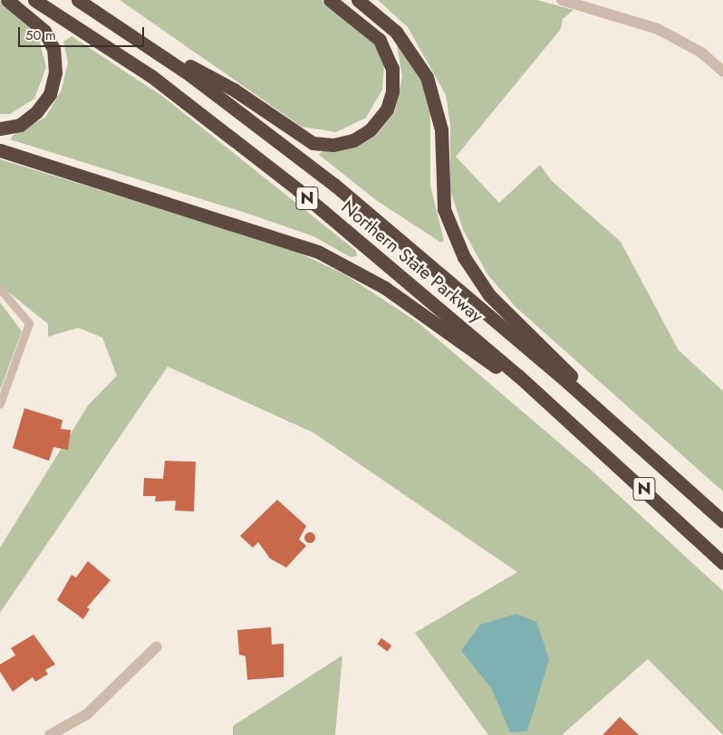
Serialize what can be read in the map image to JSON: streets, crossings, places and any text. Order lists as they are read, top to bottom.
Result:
{
  "streets": {
    "highway": ["N", "Northern State Parkway"]
  },
  "scale_bar": "50 m"
}
